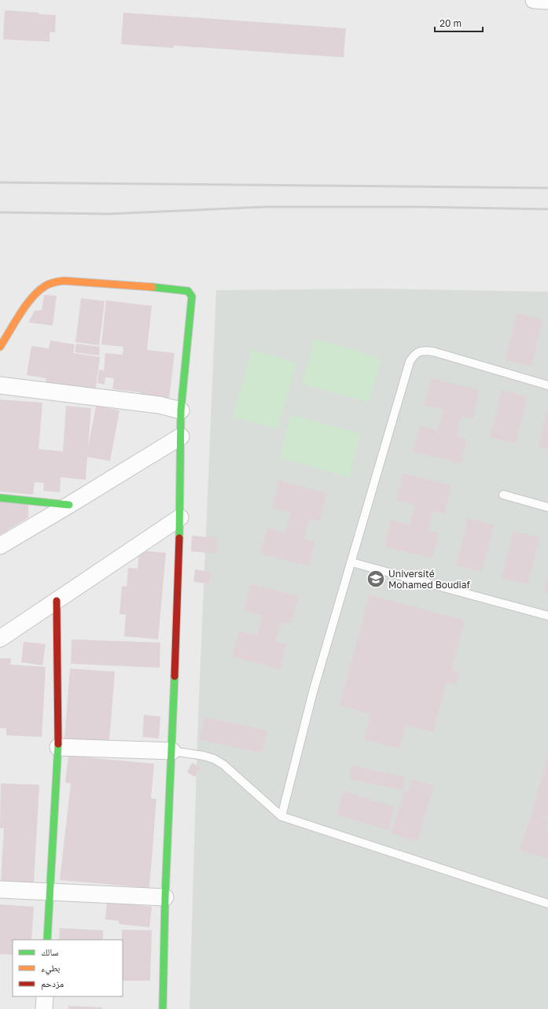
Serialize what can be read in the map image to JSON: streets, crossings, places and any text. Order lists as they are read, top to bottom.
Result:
{
  "places": {
    "school or university": ["Université Mohamed Boudiaf"]
  },
  "legend": ["سالك", "بطيء", "مزدحم"],
  "scale_bar": "20 m"
}
